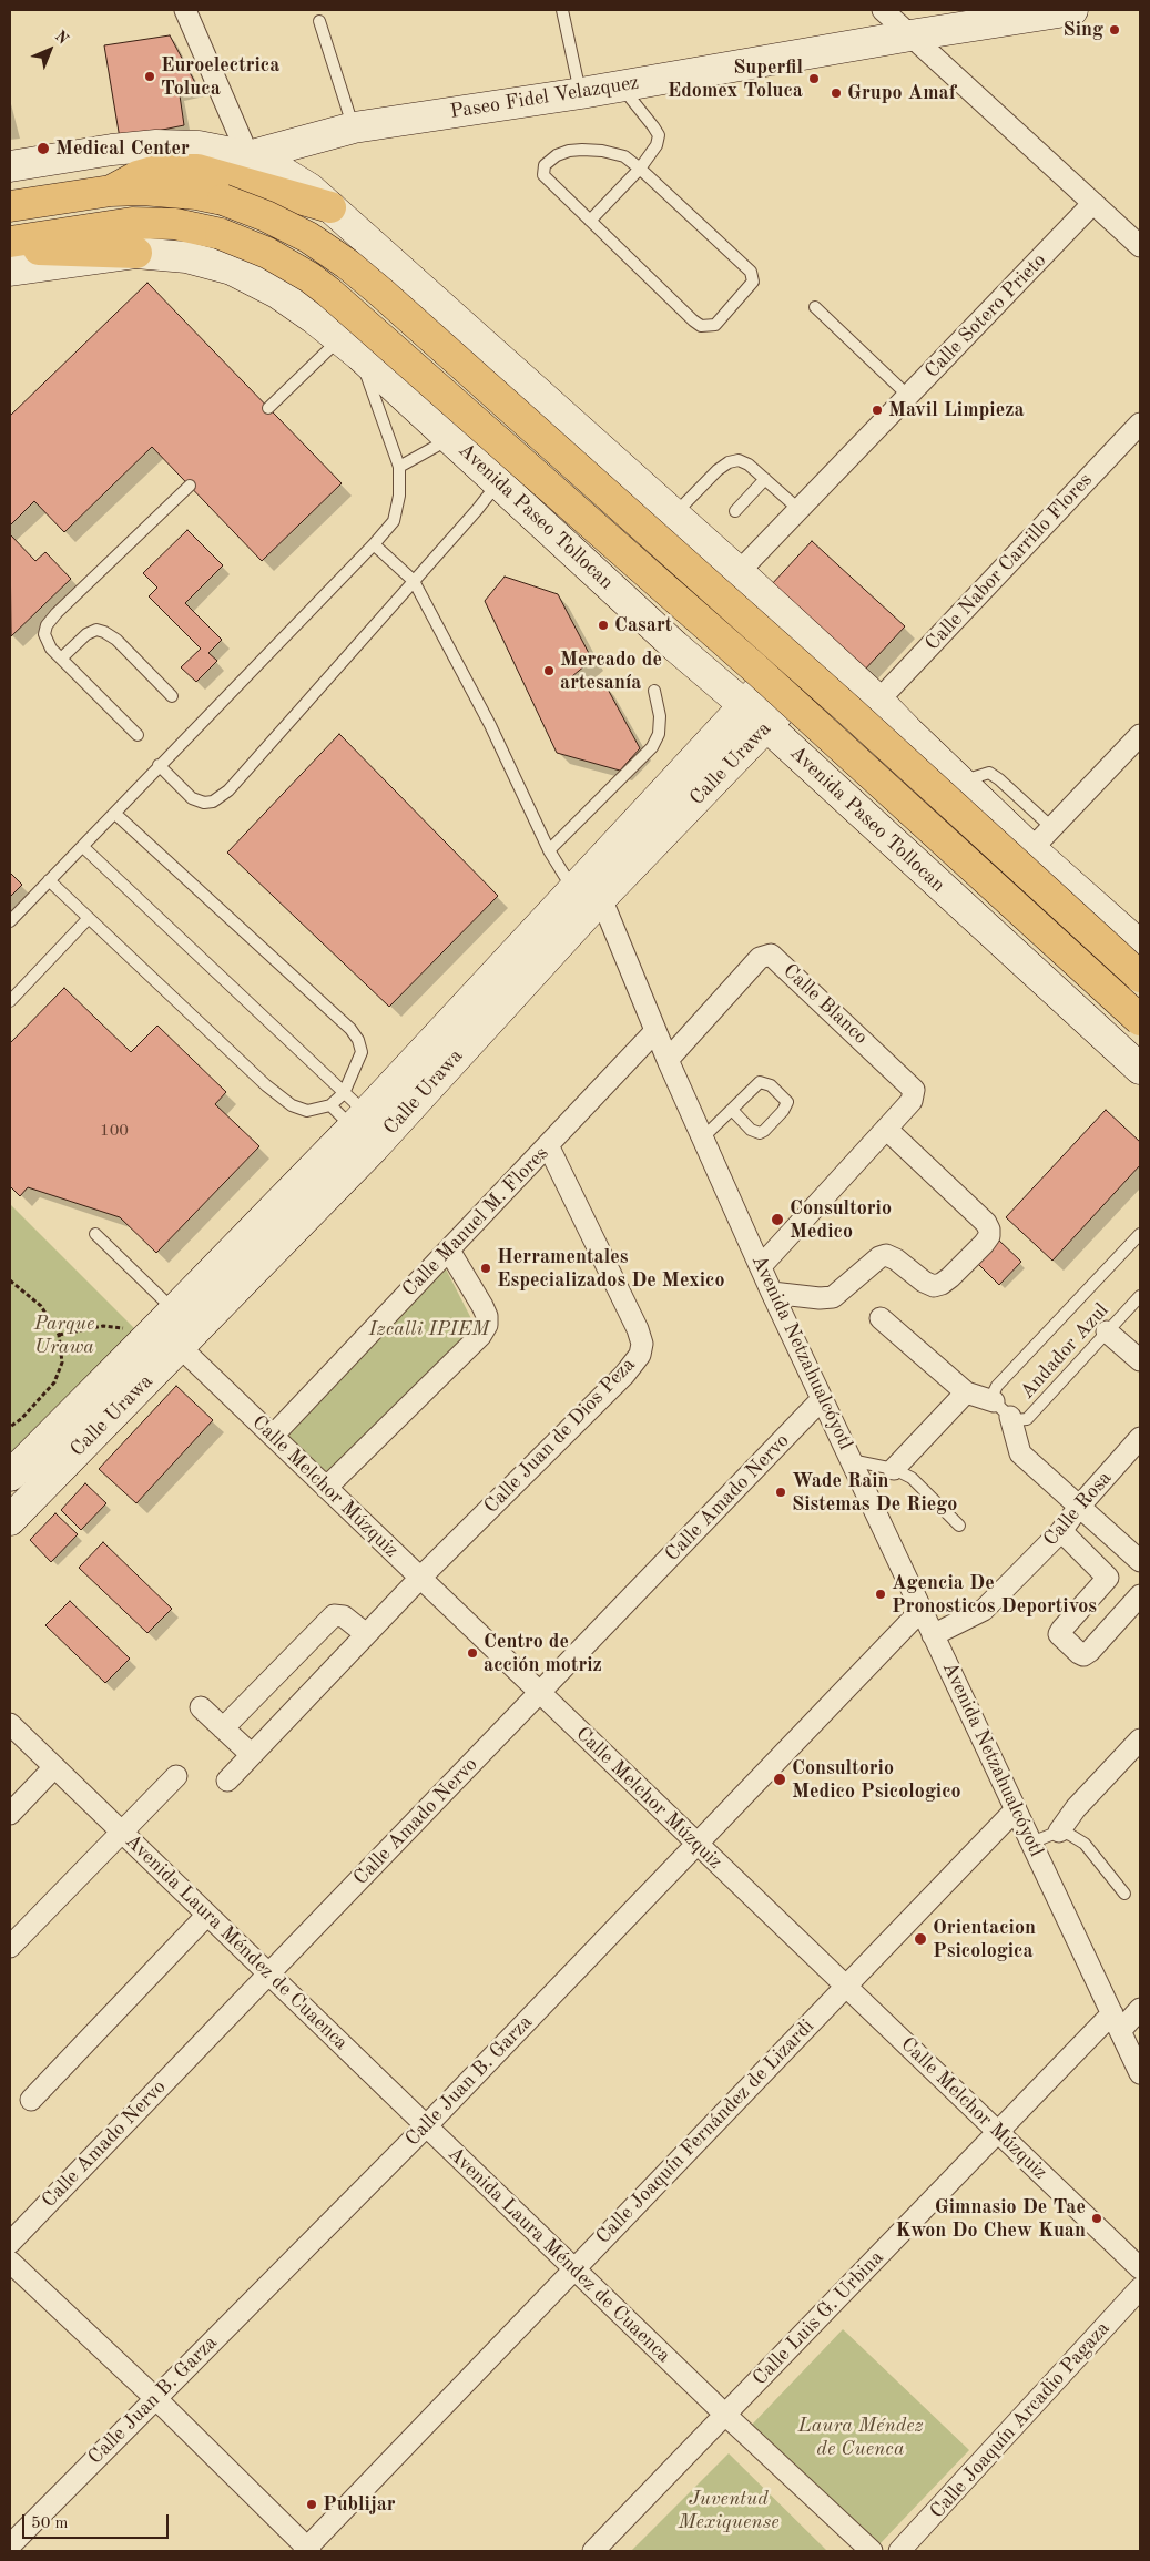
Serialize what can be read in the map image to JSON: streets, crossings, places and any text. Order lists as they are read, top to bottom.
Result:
{
  "streets": {
    "highway": ["Avenida Paseo Tollocan"],
    "main road": ["Paseo Fidel Velazquez", "Calle Urawa"],
    "street": [
      "Calle Sotero Prieto",
      "Calle Nabor Carrillo Flores",
      "Calle Blanco",
      "Calle Manuel M. Flores",
      "Avenida Netzahualcóyotl",
      "Calle Juan de Dios Peza",
      "Calle Melchor Múzquiz",
      "Calle Amado Nervo",
      "Calle Rosa",
      "Avenida Laura Méndez de Cuaenca",
      "Calle Juan B. Garza",
      "Calle Joaquín Fernández de Lizardi",
      "Calle Luis G. Urbina",
      "Calle Joaquín Arcadio Pagaza"
    ],
    "lane": ["Andador Azul"]
  },
  "crossings": [
    ["Avenida Paseo Tollocan", "Calle Urawa"],
    ["Calle Urawa", "Avenida Netzahualcóyotl"],
    ["Calle Urawa", "Calle Melchor Múzquiz"],
    ["Calle Blanco", "Avenida Netzahualcóyotl"],
    ["Calle Manuel M. Flores", "Avenida Netzahualcóyotl"],
    ["Calle Manuel M. Flores", "Calle Juan de Dios Peza"],
    ["Calle Manuel M. Flores", "Calle Melchor Múzquiz"],
    ["Avenida Netzahualcóyotl", "Calle Amado Nervo"],
    ["Avenida Netzahualcóyotl", "Calle Rosa"],
    ["Avenida Netzahualcóyotl", "Calle Juan B. Garza"],
    ["Avenida Netzahualcóyotl", "Calle Joaquín Fernández de Lizardi"],
    ["Avenida Netzahualcóyotl", "Calle Luis G. Urbina"],
    ["Calle Juan de Dios Peza", "Calle Melchor Múzquiz"],
    ["Calle Melchor Múzquiz", "Calle Amado Nervo"],
    ["Calle Melchor Múzquiz", "Calle Juan B. Garza"],
    ["Calle Melchor Múzquiz", "Calle Joaquín Fernández de Lizardi"],
    ["Calle Melchor Múzquiz", "Calle Luis G. Urbina"],
    ["Calle Amado Nervo", "Avenida Laura Méndez de Cuaenca"],
    ["Avenida Laura Méndez de Cuaenca", "Calle Juan B. Garza"],
    ["Avenida Laura Méndez de Cuaenca", "Calle Joaquín Fernández de Lizardi"],
    ["Avenida Laura Méndez de Cuaenca", "Calle Luis G. Urbina"]
  ],
  "parks": [
    "Parque Urawa",
    "Izcalli IPIEM",
    "Laura Méndez de Cuenca",
    "Juventud Mexiquense"
  ],
  "places": [
    "Sing",
    "Euroelectrica Toluca",
    "Superfil Edomex Toluca",
    "Grupo Amaf",
    "Medical Center",
    "Mavil Limpieza",
    "Casart",
    "Mercado de artesanía",
    "Consultorio Medico",
    "Herramentales Especializados De Mexico",
    "Wade Rain Sistemas De Riego",
    "Agencia De Pronosticos Deportivos",
    "Centro de acción motriz",
    "Consultorio Medico Psicologico",
    "Orientacion Psicologica",
    "Gimnasio De Tae Kwon Do Chew Kuan",
    "Publijar"
  ],
  "house_numbers": ["100"],
  "scale_bar": "50 m",
  "north": "top right"
}
